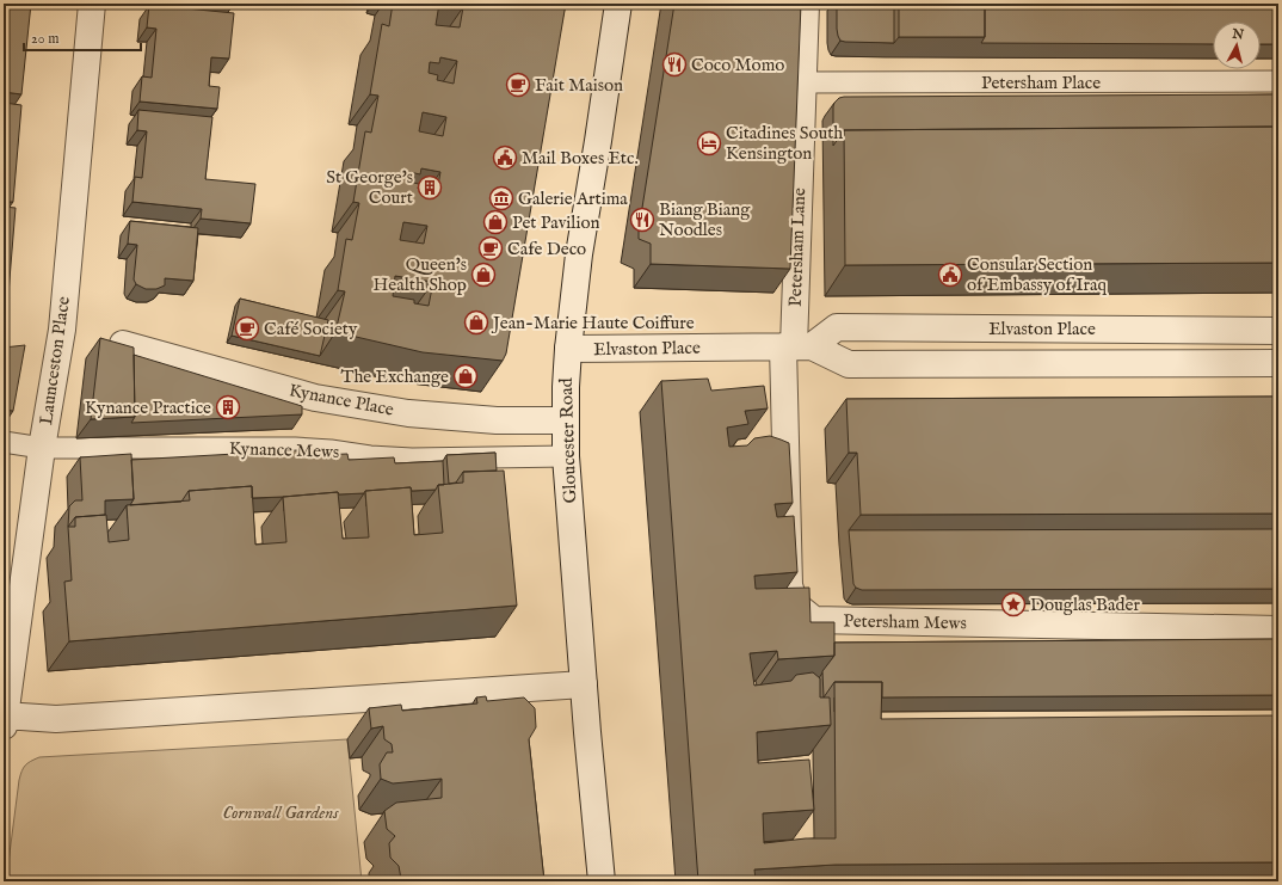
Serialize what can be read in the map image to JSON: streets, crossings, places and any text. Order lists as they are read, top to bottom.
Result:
{
  "streets": {
    "street": [
      "Petersham Lane",
      "Elvaston Place",
      "Launceston Place",
      "Kynance Place",
      "Gloucester Road",
      "Petersham Mews"
    ],
    "lane": ["Petersham Place", "Kynance Mews"]
  },
  "crossings": [
    ["Petersham Place", "Petersham Lane"],
    ["Petersham Lane", "Elvaston Place"],
    ["Petersham Lane", "Petersham Mews"],
    ["Elvaston Place", "Gloucester Road"],
    ["Elvaston Place", "Petersham Mews"],
    ["Launceston Place", "Kynance Mews"],
    ["Kynance Place", "Gloucester Road"],
    ["Gloucester Road", "Kynance Mews"]
  ],
  "parks": ["Cornwall Gardens"],
  "places": {
    "restaurant": ["Coco Momo", "Biang Biang Noodles"],
    "cafe": ["Fait Maison", "Cafe Deco", "Café Society"],
    "hotel": ["Citadines South Kensington"],
    "public building": ["Mail Boxes Etc.", "Consular Section of Embassy of Iraq"],
    "building": ["St George's Court", "Kynance Practice"],
    "museum": ["Galerie Artima"],
    "shop": [
      "Pet Pavilion",
      "Queen's Health Shop",
      "Jean-Marie Haute Coiffure",
      "The Exchange"
    ],
    "place": ["Douglas Bader"]
  },
  "scale_bar": "20 m",
  "north": "top"
}
